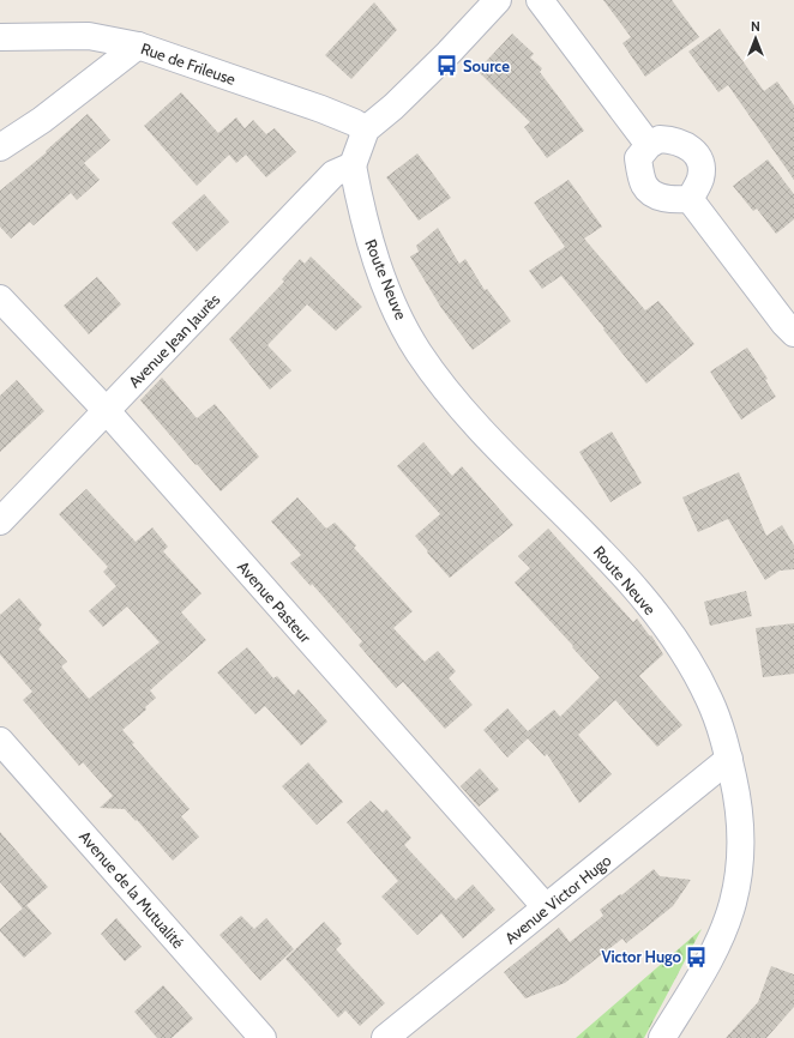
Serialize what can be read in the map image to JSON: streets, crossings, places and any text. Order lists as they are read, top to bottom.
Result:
{
  "streets": {
    "street": [
      "Rue de Frileuse",
      "Route Neuve",
      "Avenue Jean Jaurès",
      "Avenue Pasteur",
      "Avenue de la Mutualité",
      "Avenue Victor Hugo"
    ]
  },
  "crossings": [
    ["Route Neuve", "Avenue Jean Jaurès"],
    ["Route Neuve", "Avenue Victor Hugo"],
    ["Avenue Jean Jaurès", "Avenue Pasteur"],
    ["Avenue Pasteur", "Avenue Victor Hugo"]
  ],
  "places": {
    "bus stop": ["Source", "Victor Hugo"]
  },
  "north": "top"
}
